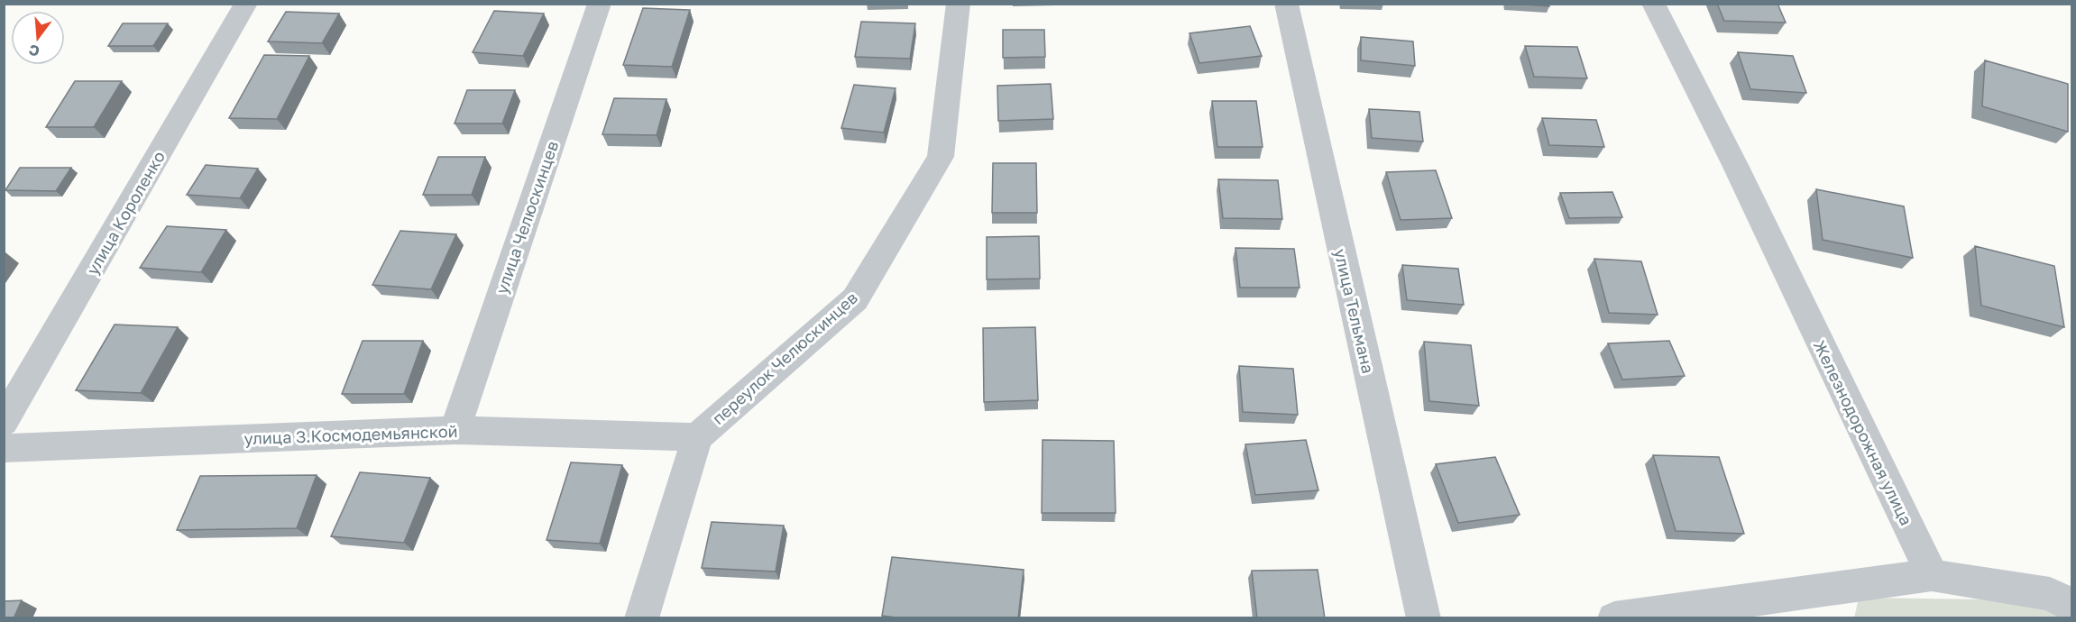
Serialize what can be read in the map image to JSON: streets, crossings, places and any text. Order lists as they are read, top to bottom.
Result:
{
  "streets": {
    "street": [
      "улица Короленко",
      "улица Челюскинцев",
      "улица Тельмана",
      "переулок Челюскинцев",
      "Железнодорожная улица",
      "улица З.Космодемьянской"
    ]
  },
  "crossings": [
    ["улица Челюскинцев", "улица З.Космодемьянской"],
    ["переулок Челюскинцев", "улица З.Космодемьянской"]
  ],
  "north": "bottom"
}
